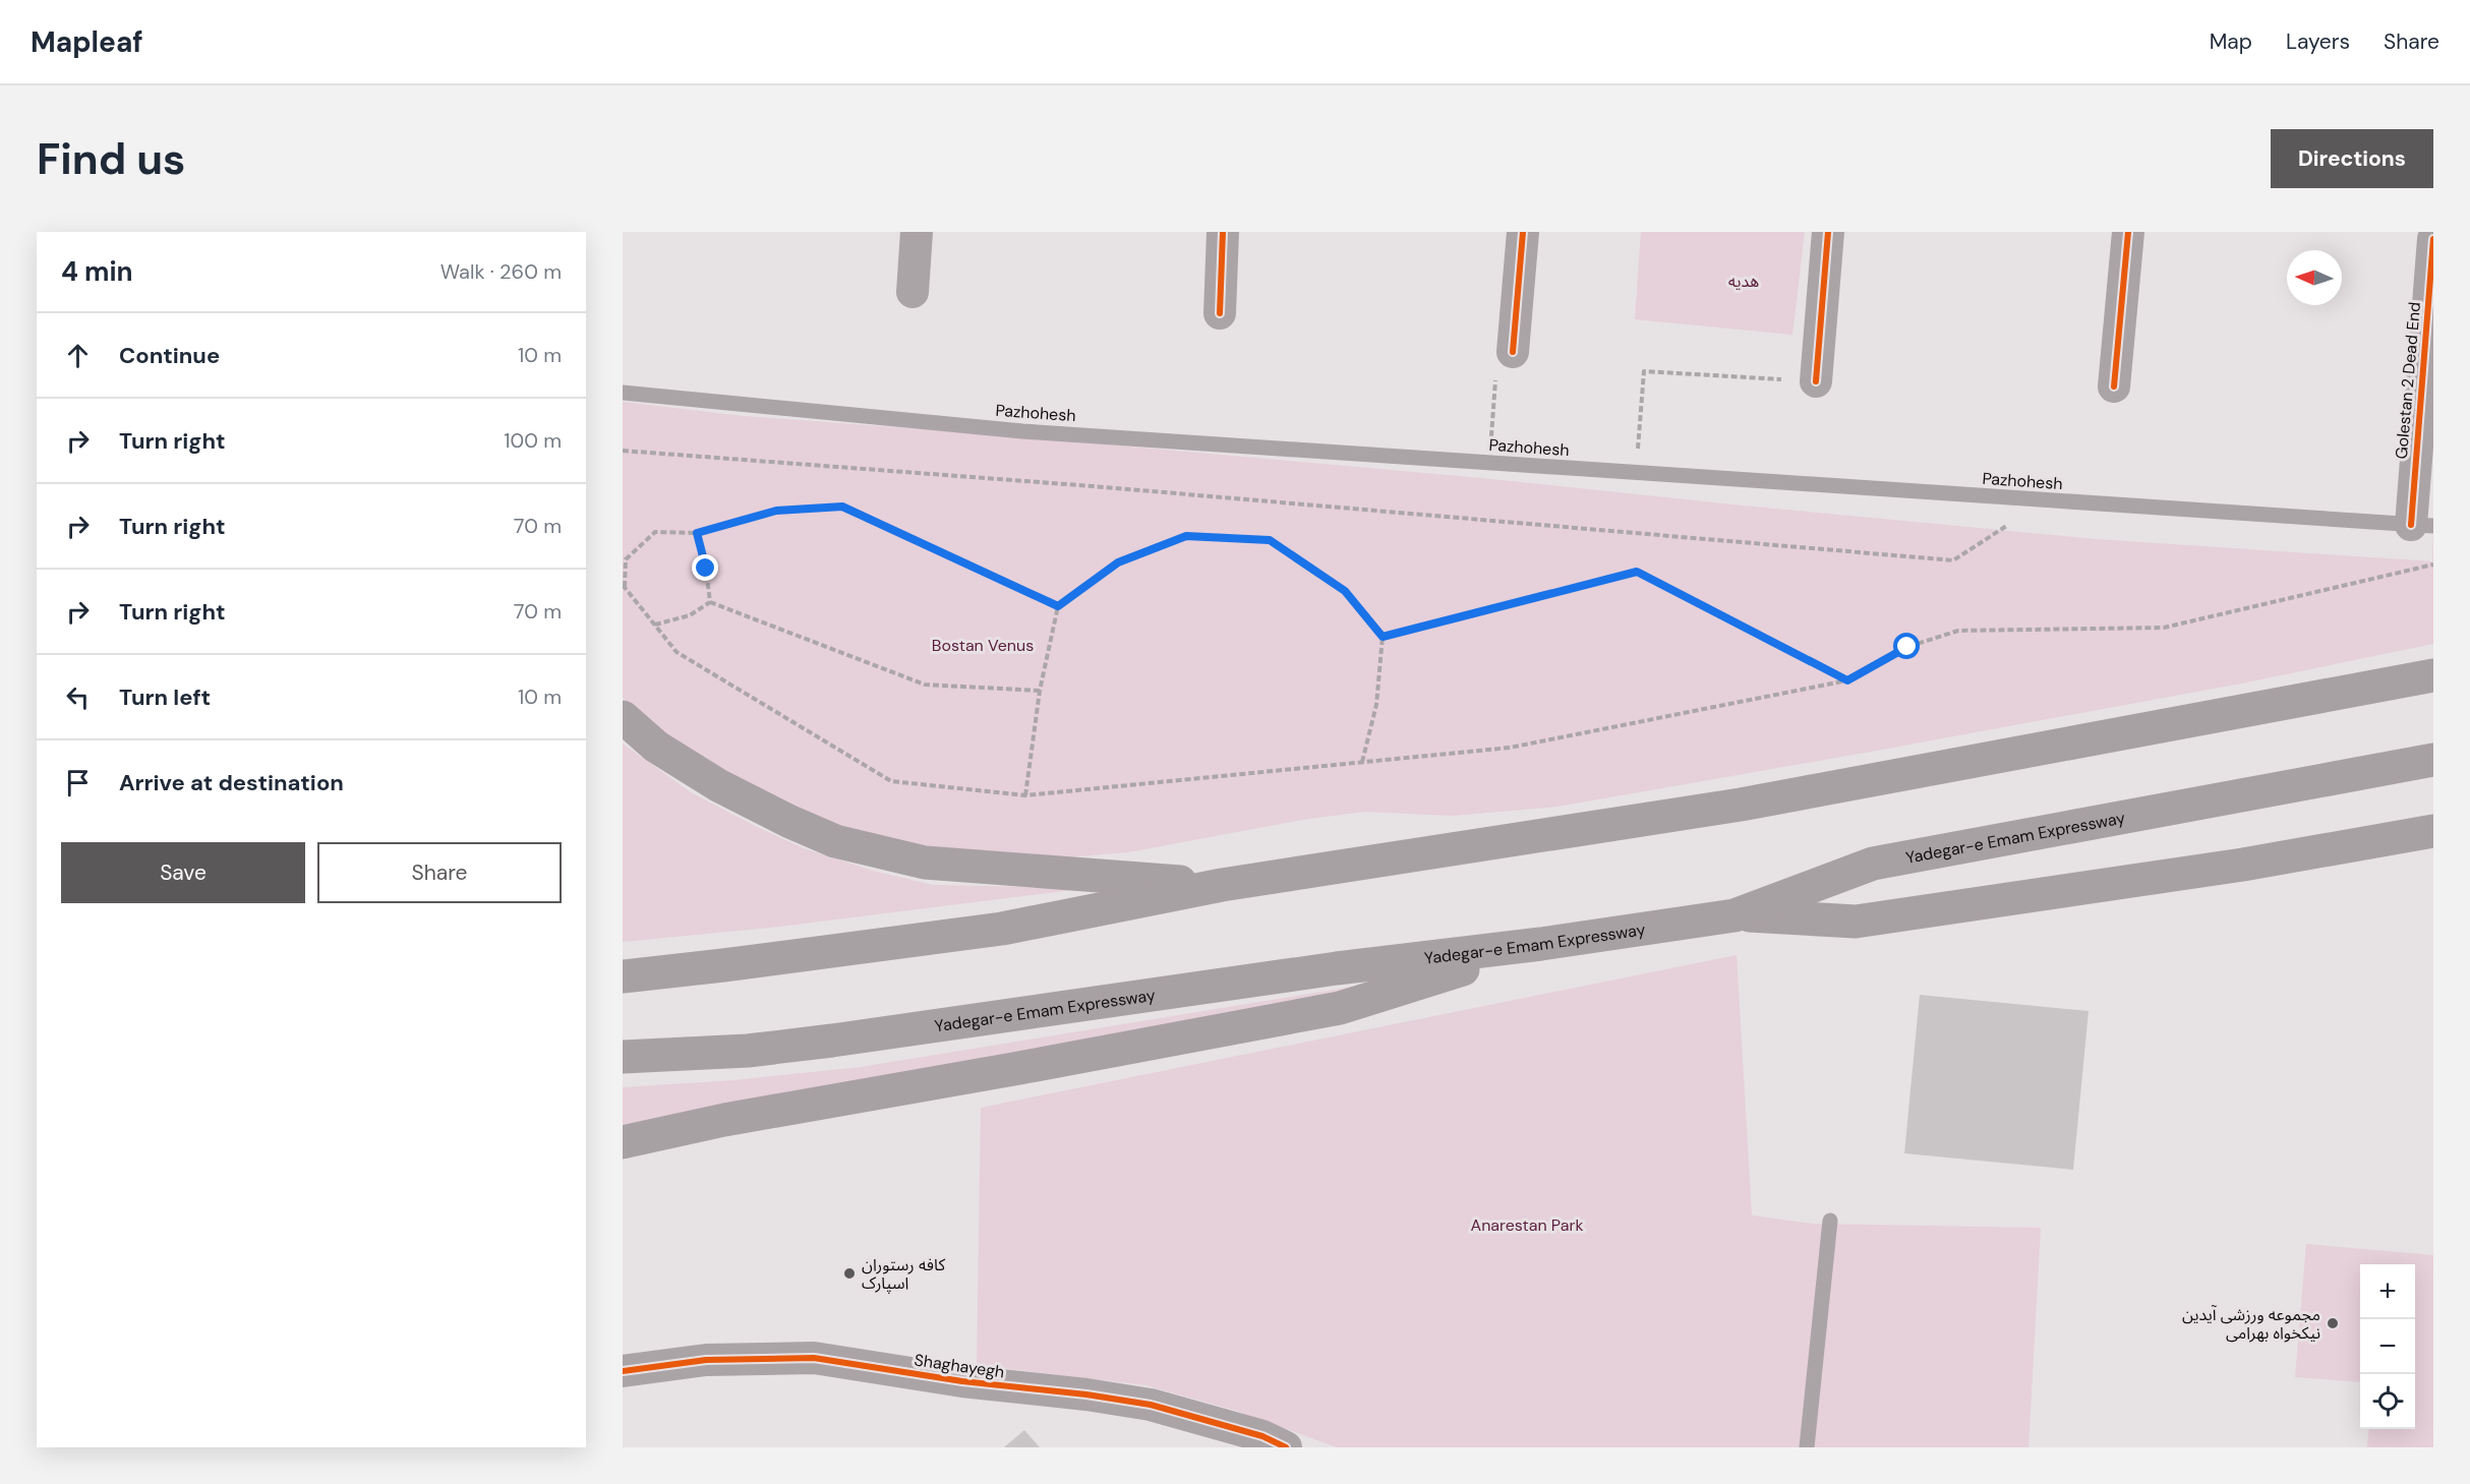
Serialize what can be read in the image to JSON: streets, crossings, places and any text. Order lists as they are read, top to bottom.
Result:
{
  "streets": {
    "highway": ["Yadegar-e Emam Expressway"],
    "street": ["Golestan 2 Dead End", "Shaghayegh"],
    "lane": ["Pazhohesh"]
  },
  "crossings": [
    ["Golestan 2 Dead End", "Pazhohesh"]
  ],
  "parks": ["هدیه", "Bostan Venus", "Anarestan Park"],
  "places": ["کافه رستوران اسپارک", "مجموعه ورزشی آیدین نیکخواه بهرامی"],
  "north": "left",
  "page": {
    "header": "Mapleaf",
    "nav": ["Map", "Layers", "Share"],
    "buttons": [
      "Directions",
      ["Save", "Share"]
    ],
    "title": "Find us",
    "heading": ["4 min", "Walk · 260 m"],
    "list": [
      ["Continue", "10 m"],
      ["Turn right", "100 m"],
      ["Turn right", "70 m"],
      ["Turn right", "70 m"],
      ["Turn left", "10 m"],
      "Arrive at destination"
    ],
    "map_buttons": ["+", "−"]
  }
}
